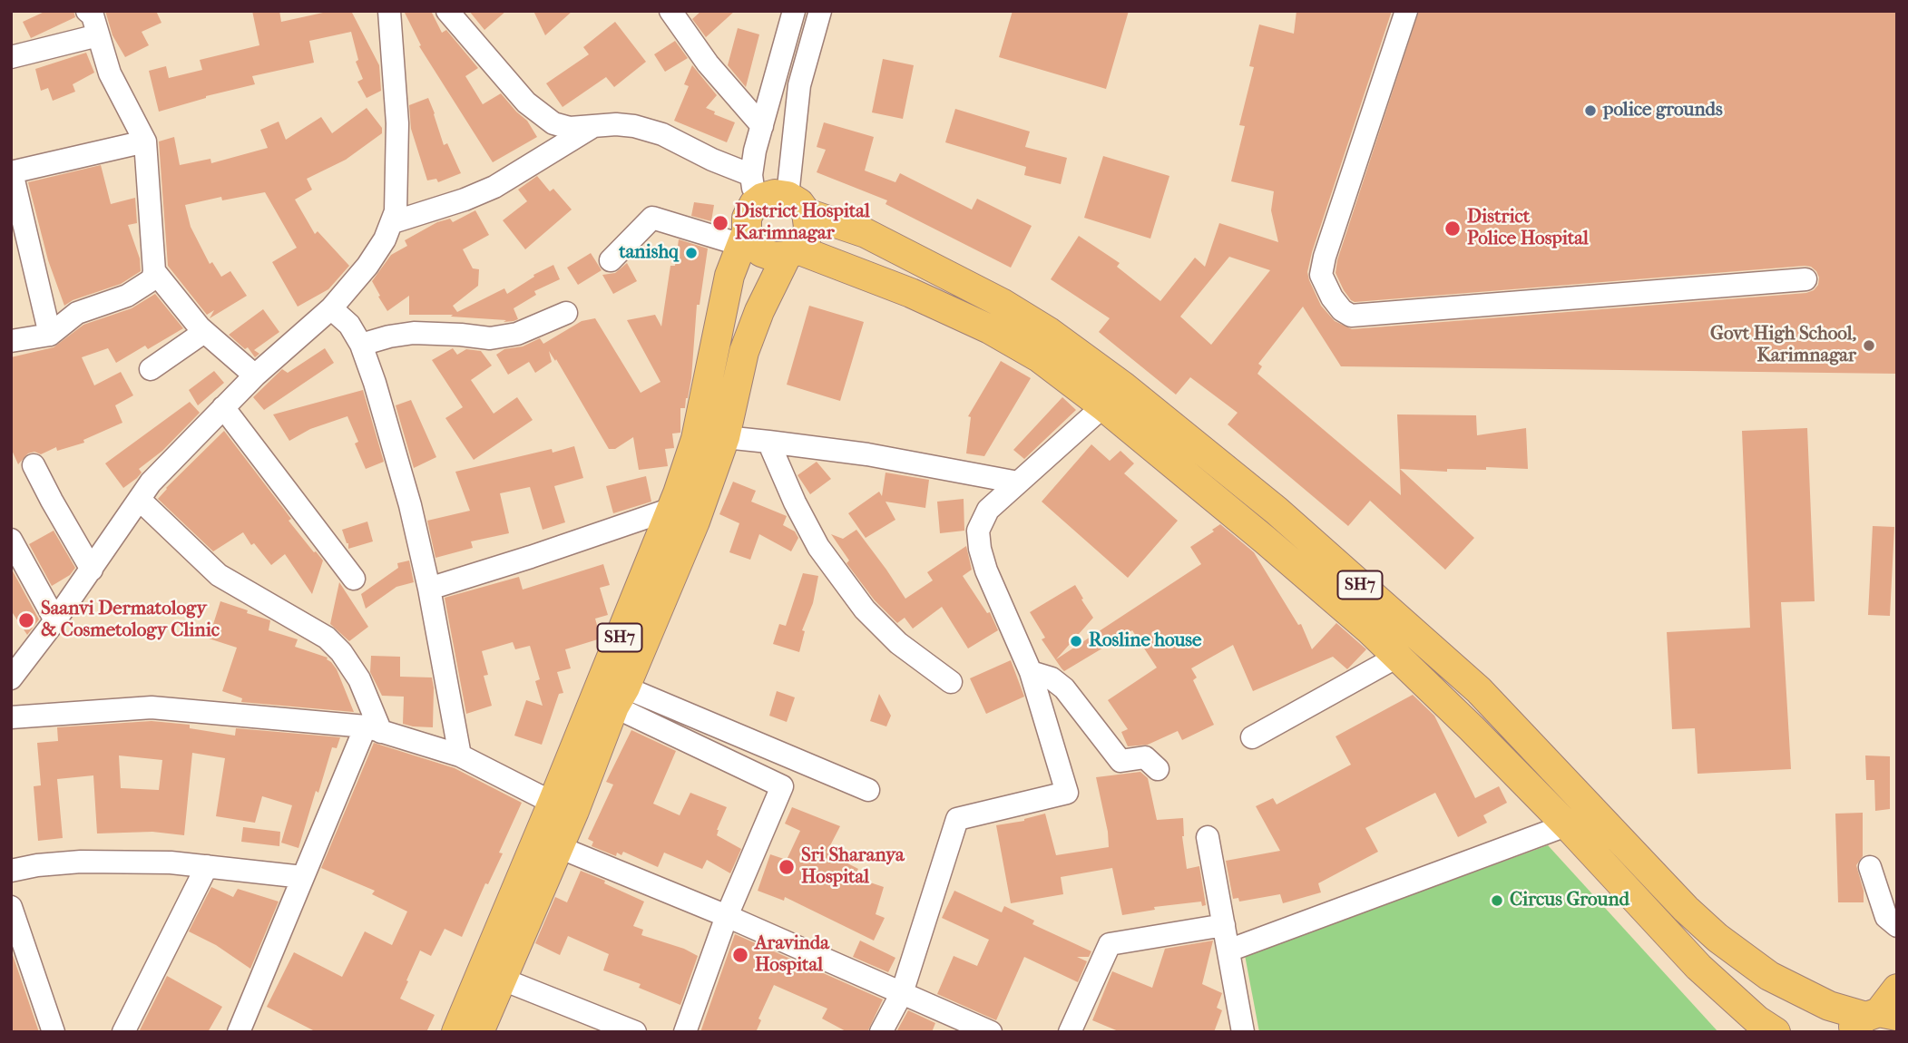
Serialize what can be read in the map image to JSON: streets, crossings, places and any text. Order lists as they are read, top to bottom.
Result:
{
  "streets": {
    "main road": ["SH7"]
  },
  "places": [
    "police grounds",
    "District Hospital Karimnagar",
    "District Police Hospital",
    "tanishq",
    "Govt High School, Karimnagar",
    "Saanvi Dermatology & Cosmetology Clinic",
    "Rosline house",
    "Sri Sharanya Hospital",
    "Circus Ground",
    "Aravinda Hospital"
  ]
}
